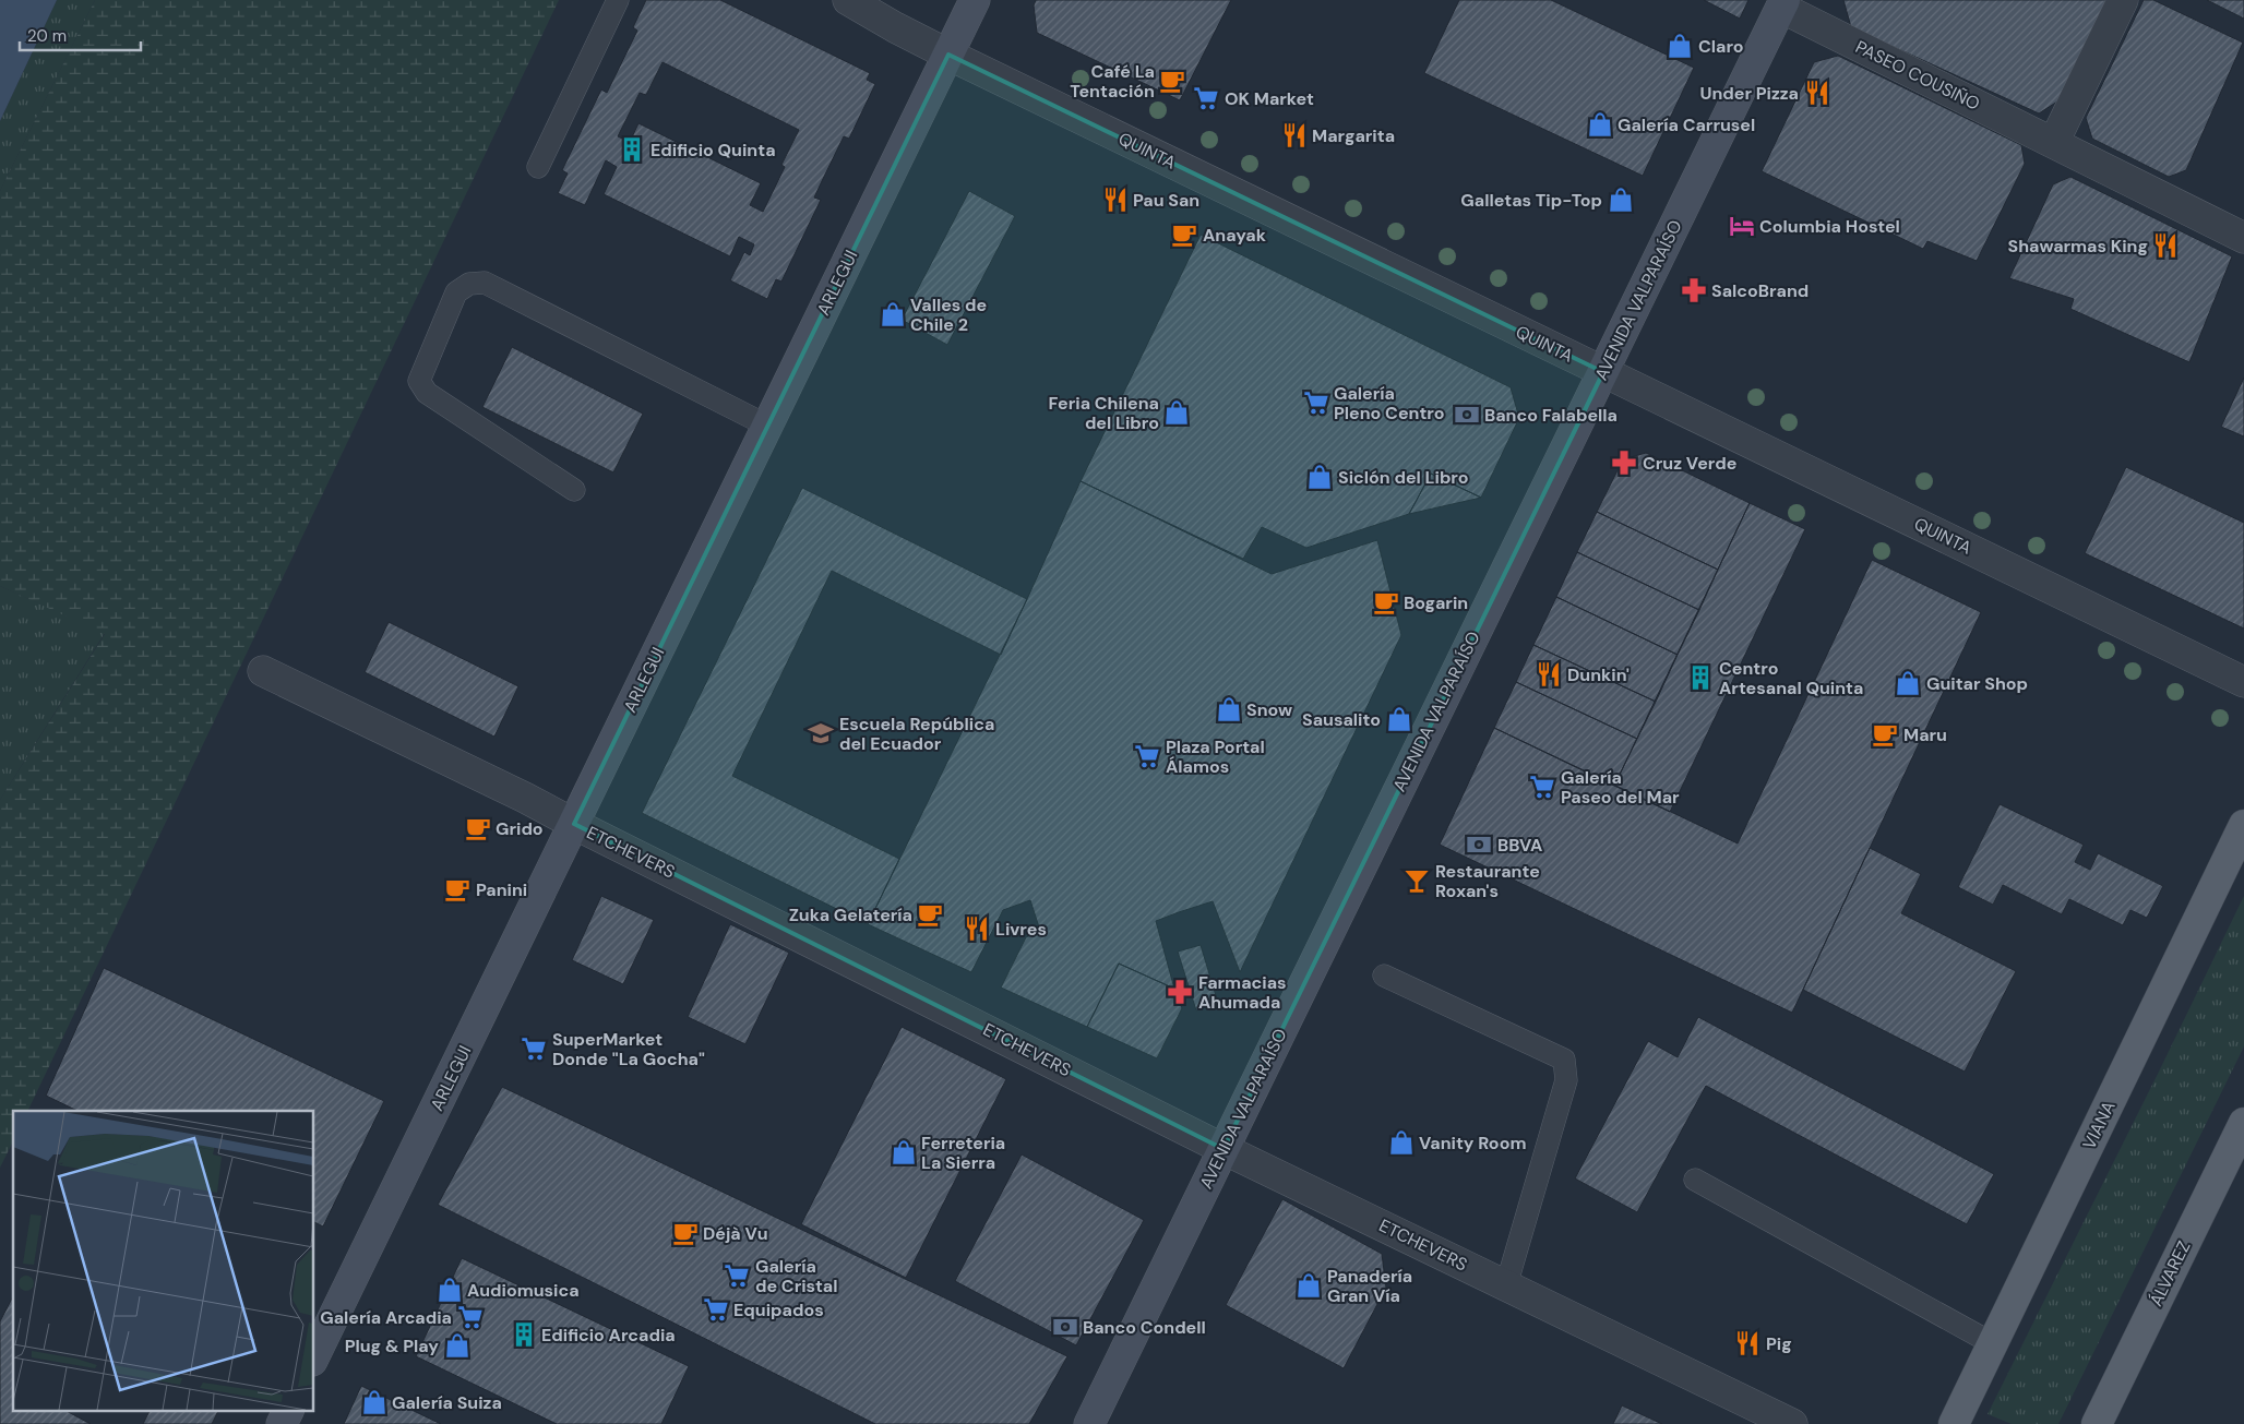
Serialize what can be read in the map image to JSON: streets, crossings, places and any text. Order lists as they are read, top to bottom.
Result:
{
  "streets": {
    "main road": ["VIANA", "ÁLVAREZ"],
    "street": [
      "PASEO COUSIÑO",
      "QUINTA",
      "ARLEGUI",
      "AVENIDA VALPARAÍSO",
      "ETCHEVERS"
    ]
  },
  "crossings": [
    ["PASEO COUSIÑO", "AVENIDA VALPARAÍSO"],
    ["QUINTA", "ARLEGUI"],
    ["QUINTA", "AVENIDA VALPARAÍSO"],
    ["ARLEGUI", "ETCHEVERS"],
    ["AVENIDA VALPARAÍSO", "ETCHEVERS"]
  ],
  "places": {
    "shop": [
      "Claro",
      "Galería Carrusel",
      "Galletas Tip-Top",
      "Valles de Chile 2",
      "Feria Chilena del Libro",
      "Siclón del Libro",
      "Guitar Shop",
      "Snow",
      "Sausalito",
      "Vanity Room",
      "Ferreteria La Sierra",
      "Panadería Gran Vía",
      "Audiomusica",
      "Plug & Play",
      "Galería Suiza"
    ],
    "cafe": [
      "Café La Tentación",
      "Anayak",
      "Bogarin",
      "Maru",
      "Grido",
      "Panini",
      "Zuka Gelatería",
      "Déjà Vu"
    ],
    "restaurant": [
      "Under Pizza",
      "Margarita",
      "Pau San",
      "Shawarmas King",
      "Dunkin'",
      "Livres",
      "Pig"
    ],
    "supermarket": [
      "OK Market",
      "Galería Pleno Centro",
      "Plaza Portal Álamos",
      "Galería Paseo del Mar",
      "SuperMarket Donde \"La Gocha\"",
      "Galería de Cristal",
      "Equipados",
      "Galería Arcadia"
    ],
    "building": ["Edificio Quinta", "Centro Artesanal Quinta", "Edificio Arcadia"],
    "hotel": ["Columbia Hostel"],
    "pharmacy": ["SalcoBrand", "Cruz Verde", "Farmacias Ahumada"],
    "bank": ["Banco Falabella", "BBVA", "Banco Condell"],
    "school or university": ["Escuela República del Ecuador"],
    "bar": ["Restaurante Roxan's"]
  },
  "scale_bar": "20 m"
}
